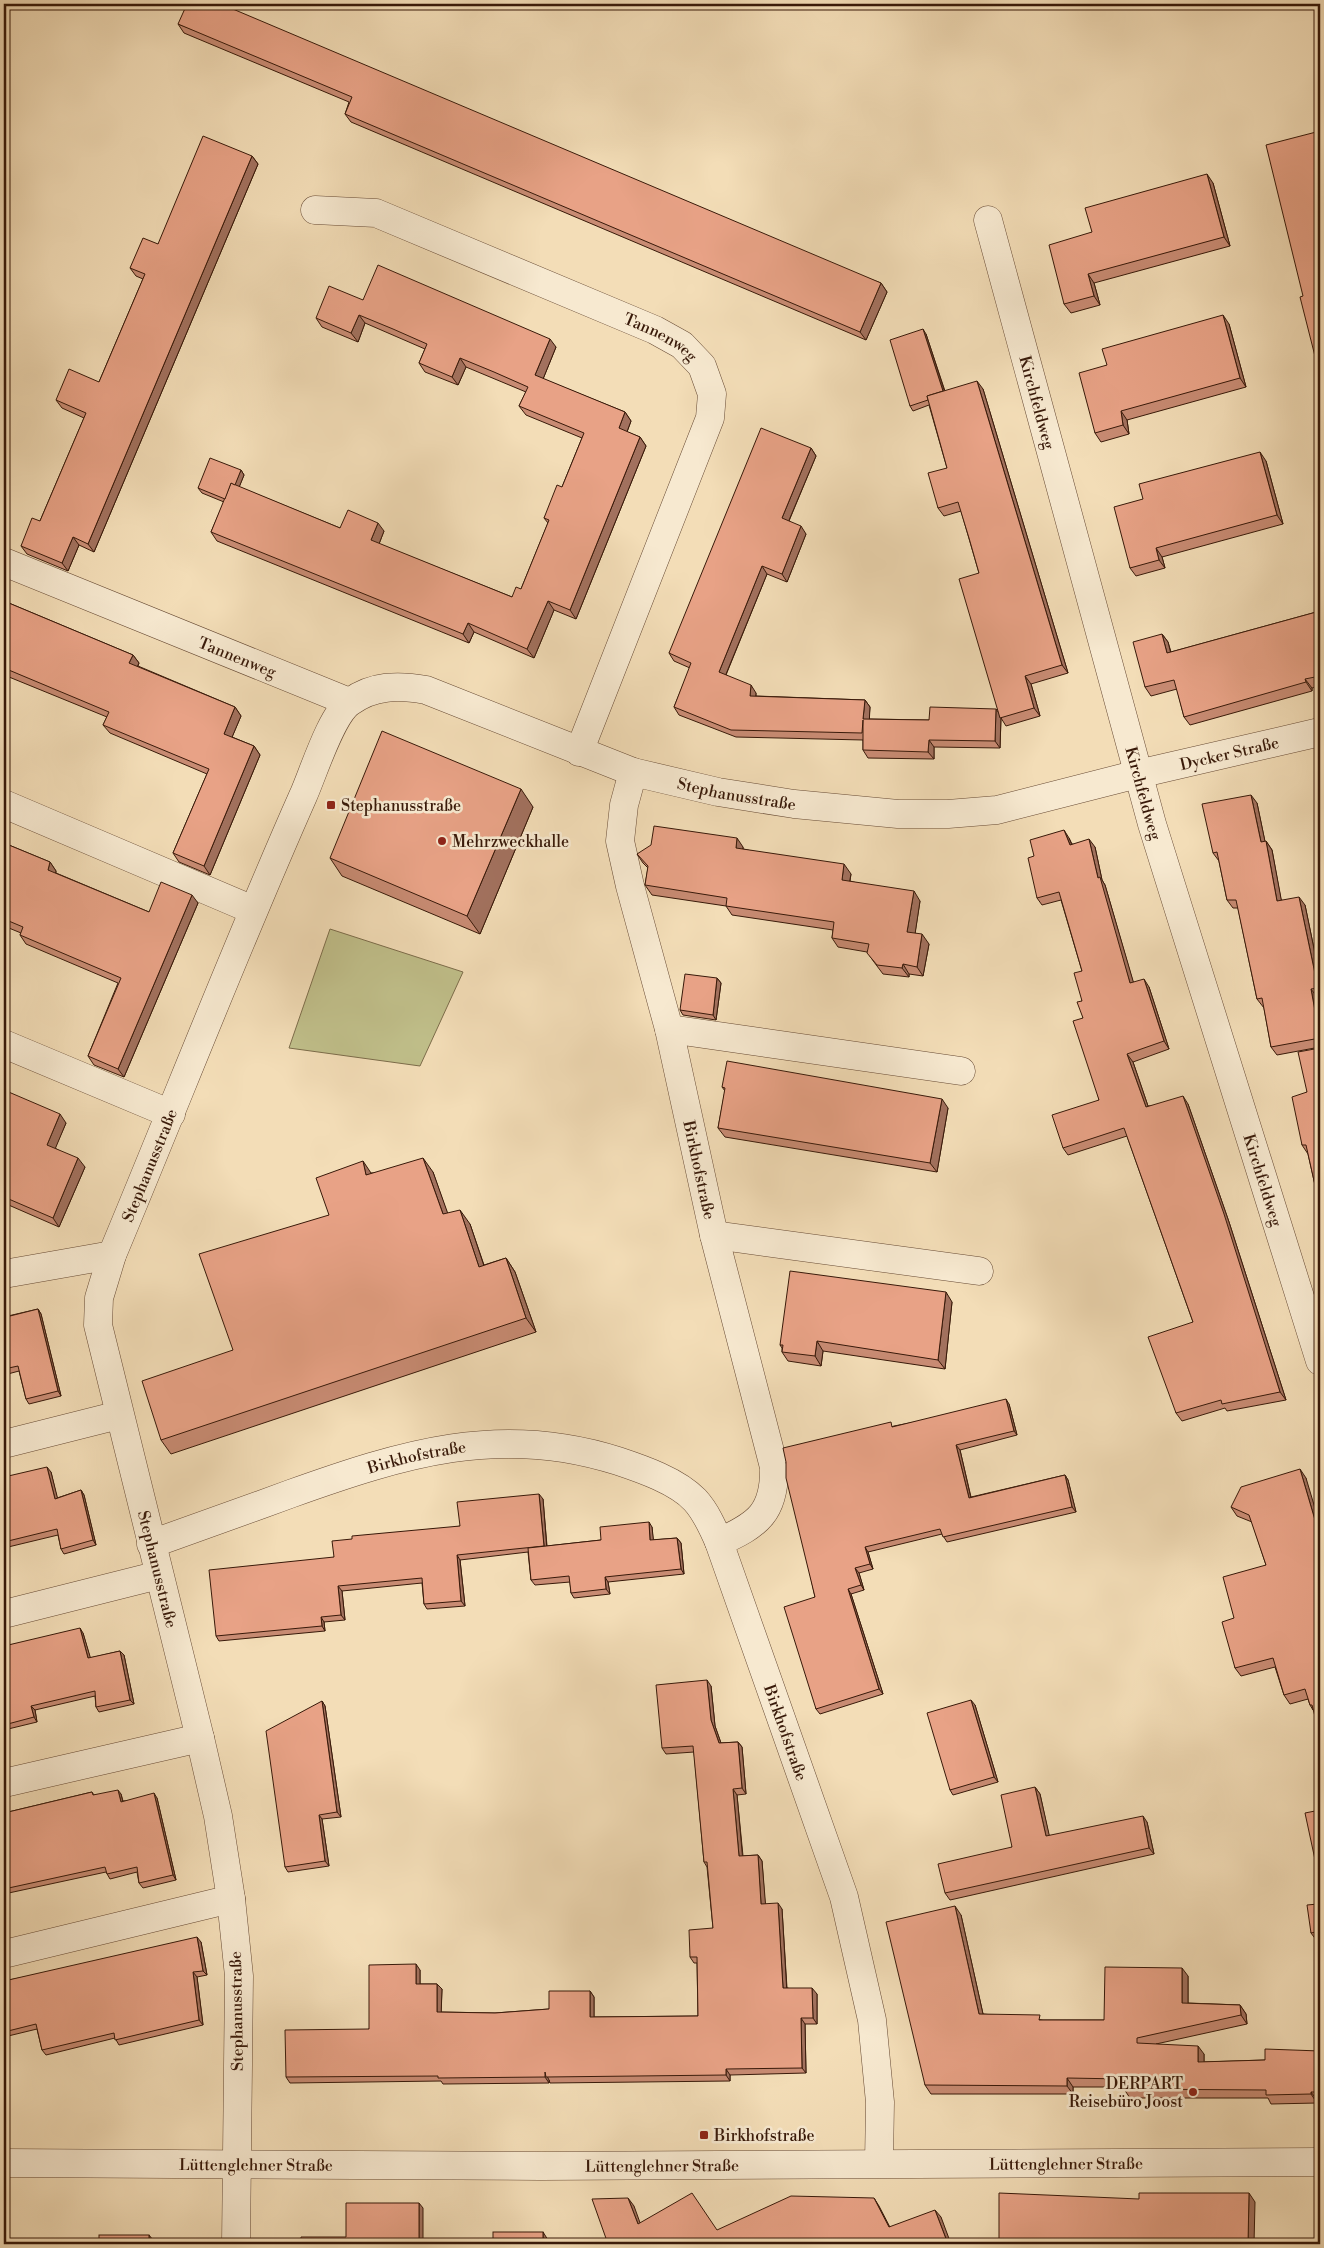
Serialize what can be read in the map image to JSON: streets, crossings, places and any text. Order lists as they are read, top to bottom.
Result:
{
  "streets": {
    "street": [
      "Tannenweg",
      "Kirchfeldweg",
      "Dycker Straße",
      "Stephanusstraße",
      "Birkhofstraße",
      "Lüttenglehner Straße"
    ]
  },
  "crossings": [
    ["Tannenweg", "Stephanusstraße"],
    ["Kirchfeldweg", "Dycker Straße"],
    ["Kirchfeldweg", "Stephanusstraße"],
    ["Dycker Straße", "Stephanusstraße"],
    ["Stephanusstraße", "Birkhofstraße"],
    ["Stephanusstraße", "Lüttenglehner Straße"],
    ["Birkhofstraße", "Lüttenglehner Straße"]
  ],
  "places": {
    "transit": ["Stephanusstraße", "Birkhofstraße"],
    "other": ["Mehrzweckhalle", "DERPART Reisebüro Joost"]
  }
}
